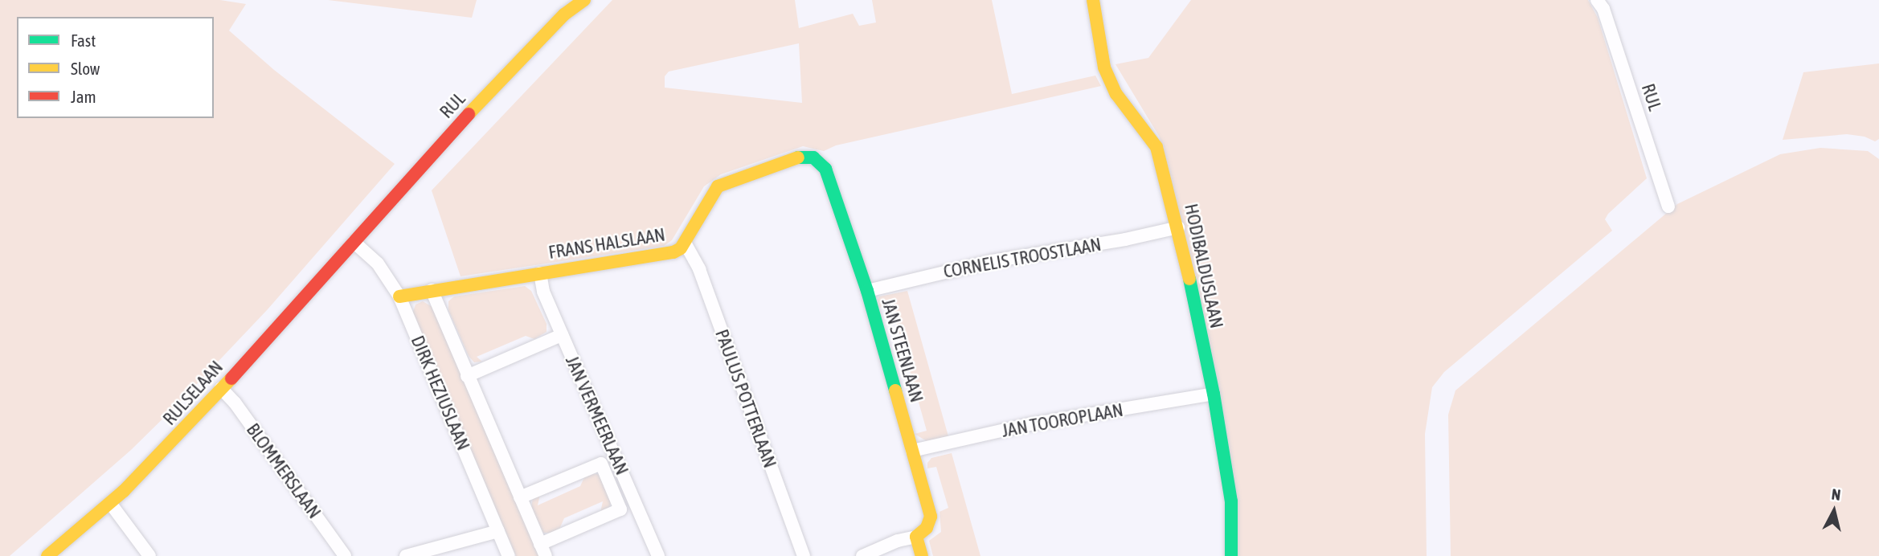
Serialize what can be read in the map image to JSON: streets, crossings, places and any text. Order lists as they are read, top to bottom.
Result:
{
  "streets": {
    "street": [
      "RUL",
      "FRANS HALSLAAN",
      "CORNELIS TROOSTLAAN",
      "HODIBALDUSLAAN",
      "JAN STEENLAAN",
      "RULSELAAN",
      "DIRK HEZIUSLAAN",
      "PAULUS POTTERLAAN",
      "JAN VERMEERLAAN",
      "JAN TOOROPLAAN",
      "BLOMMERSLAAN"
    ]
  },
  "crossings": [
    ["RUL", "RULSELAAN"],
    ["RUL", "DIRK HEZIUSLAAN"],
    ["FRANS HALSLAAN", "JAN STEENLAAN"],
    ["FRANS HALSLAAN", "DIRK HEZIUSLAAN"],
    ["FRANS HALSLAAN", "PAULUS POTTERLAAN"],
    ["FRANS HALSLAAN", "JAN VERMEERLAAN"],
    ["CORNELIS TROOSTLAAN", "HODIBALDUSLAAN"],
    ["CORNELIS TROOSTLAAN", "JAN STEENLAAN"],
    ["HODIBALDUSLAAN", "JAN TOOROPLAAN"],
    ["JAN STEENLAAN", "JAN TOOROPLAAN"],
    ["RULSELAAN", "DIRK HEZIUSLAAN"],
    ["RULSELAAN", "BLOMMERSLAAN"],
    ["DIRK HEZIUSLAAN", "JAN VERMEERLAAN"]
  ],
  "legend": ["Fast", "Slow", "Jam"],
  "north": "top"
}
